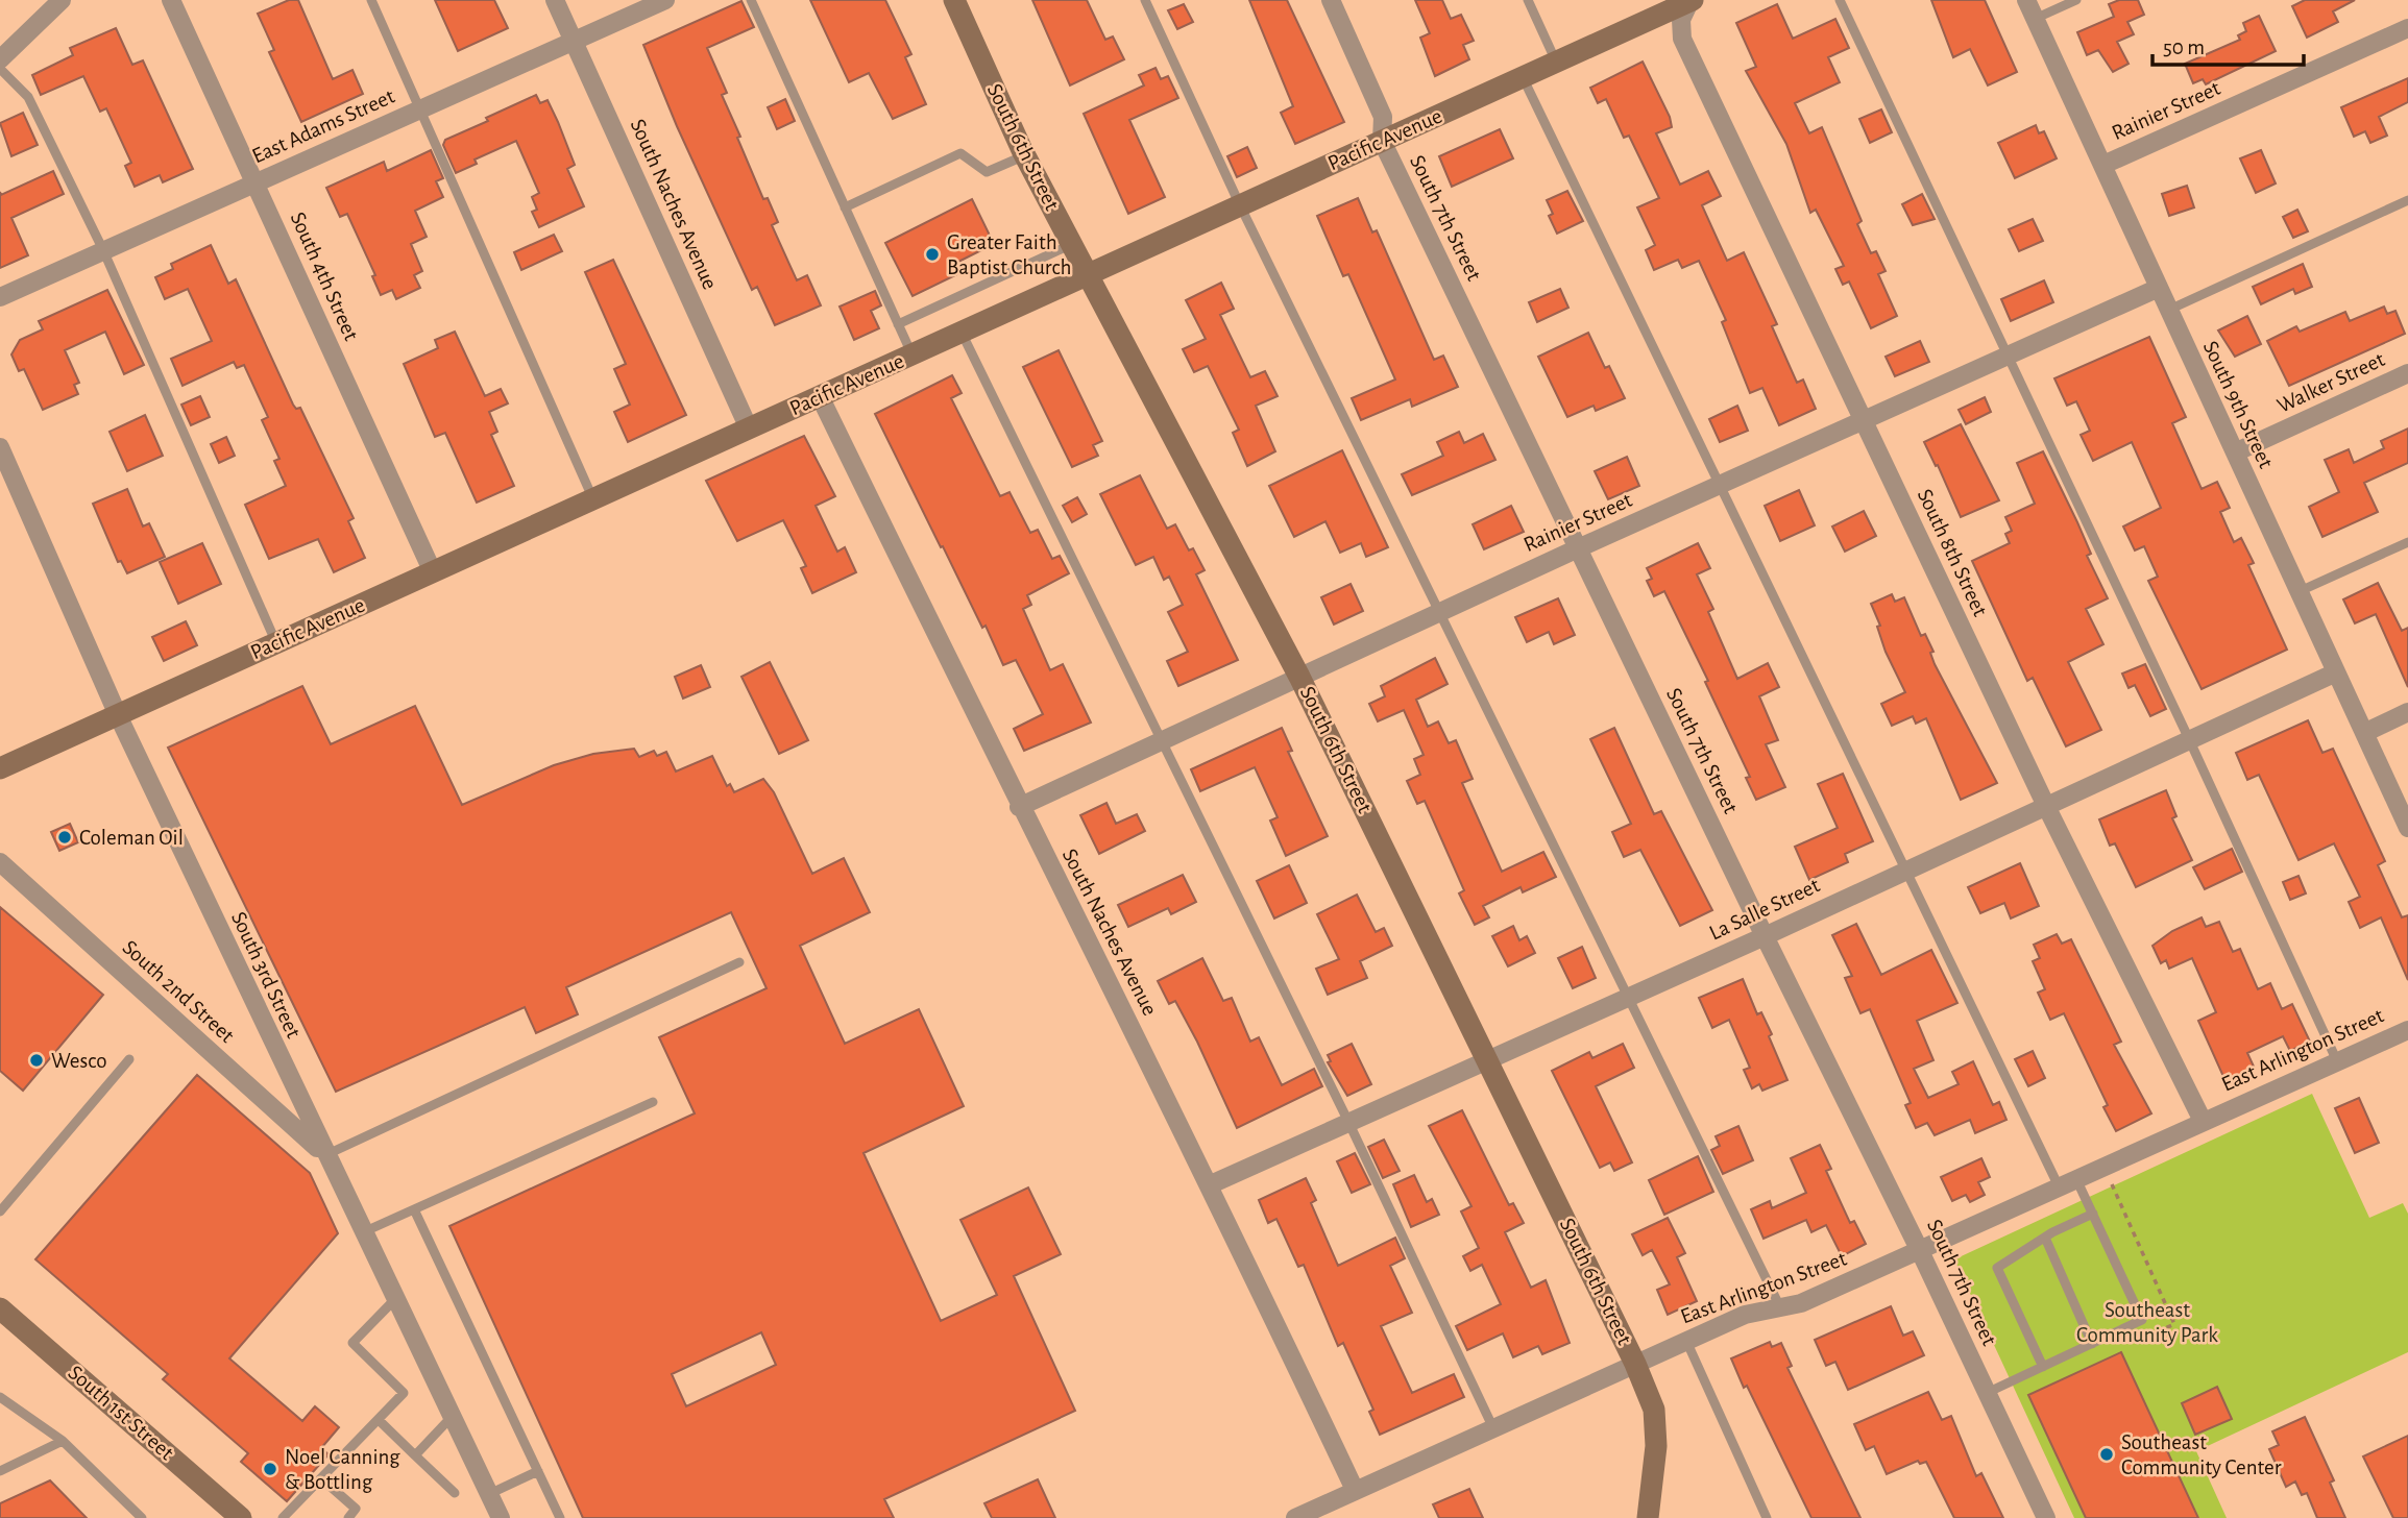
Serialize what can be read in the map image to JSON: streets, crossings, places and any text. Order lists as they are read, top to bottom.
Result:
{
  "streets": {
    "street": [
      "Rainier Street",
      "East Adams Street",
      "Pacific Avenue",
      "South 6th Street",
      "South Naches Avenue",
      "South 7th Street",
      "South 4th Street",
      "Walker Street",
      "South 9th Street",
      "South 8th Street",
      "La Salle Street",
      "South 3rd Street",
      "South 2nd Street",
      "East Arlington Street",
      "South 1st Street"
    ]
  },
  "crossings": [
    ["Rainier Street", "South 6th Street"],
    ["Rainier Street", "South Naches Avenue"],
    ["Rainier Street", "South 7th Street"],
    ["Rainier Street", "South 9th Street"],
    ["Rainier Street", "South 8th Street"],
    ["East Adams Street", "South Naches Avenue"],
    ["East Adams Street", "South 4th Street"],
    ["Pacific Avenue", "South 6th Street"],
    ["Pacific Avenue", "South Naches Avenue"],
    ["Pacific Avenue", "South 7th Street"],
    ["Pacific Avenue", "South 4th Street"],
    ["Pacific Avenue", "South 8th Street"],
    ["Pacific Avenue", "South 3rd Street"],
    ["South 6th Street", "La Salle Street"],
    ["South 6th Street", "East Arlington Street"],
    ["South Naches Avenue", "La Salle Street"],
    ["South Naches Avenue", "East Arlington Street"],
    ["South 7th Street", "La Salle Street"],
    ["South 7th Street", "East Arlington Street"],
    ["Walker Street", "South 9th Street"],
    ["South 9th Street", "La Salle Street"],
    ["South 8th Street", "La Salle Street"],
    ["South 8th Street", "East Arlington Street"],
    ["South 3rd Street", "South 2nd Street"]
  ],
  "parks": ["Southeast Community Park"],
  "places": [
    "Greater Faith Baptist Church",
    "Coleman Oil",
    "Wesco",
    "Southeast Community Center",
    "Noel Canning & Bottling"
  ],
  "scale_bar": "50 m"
}
